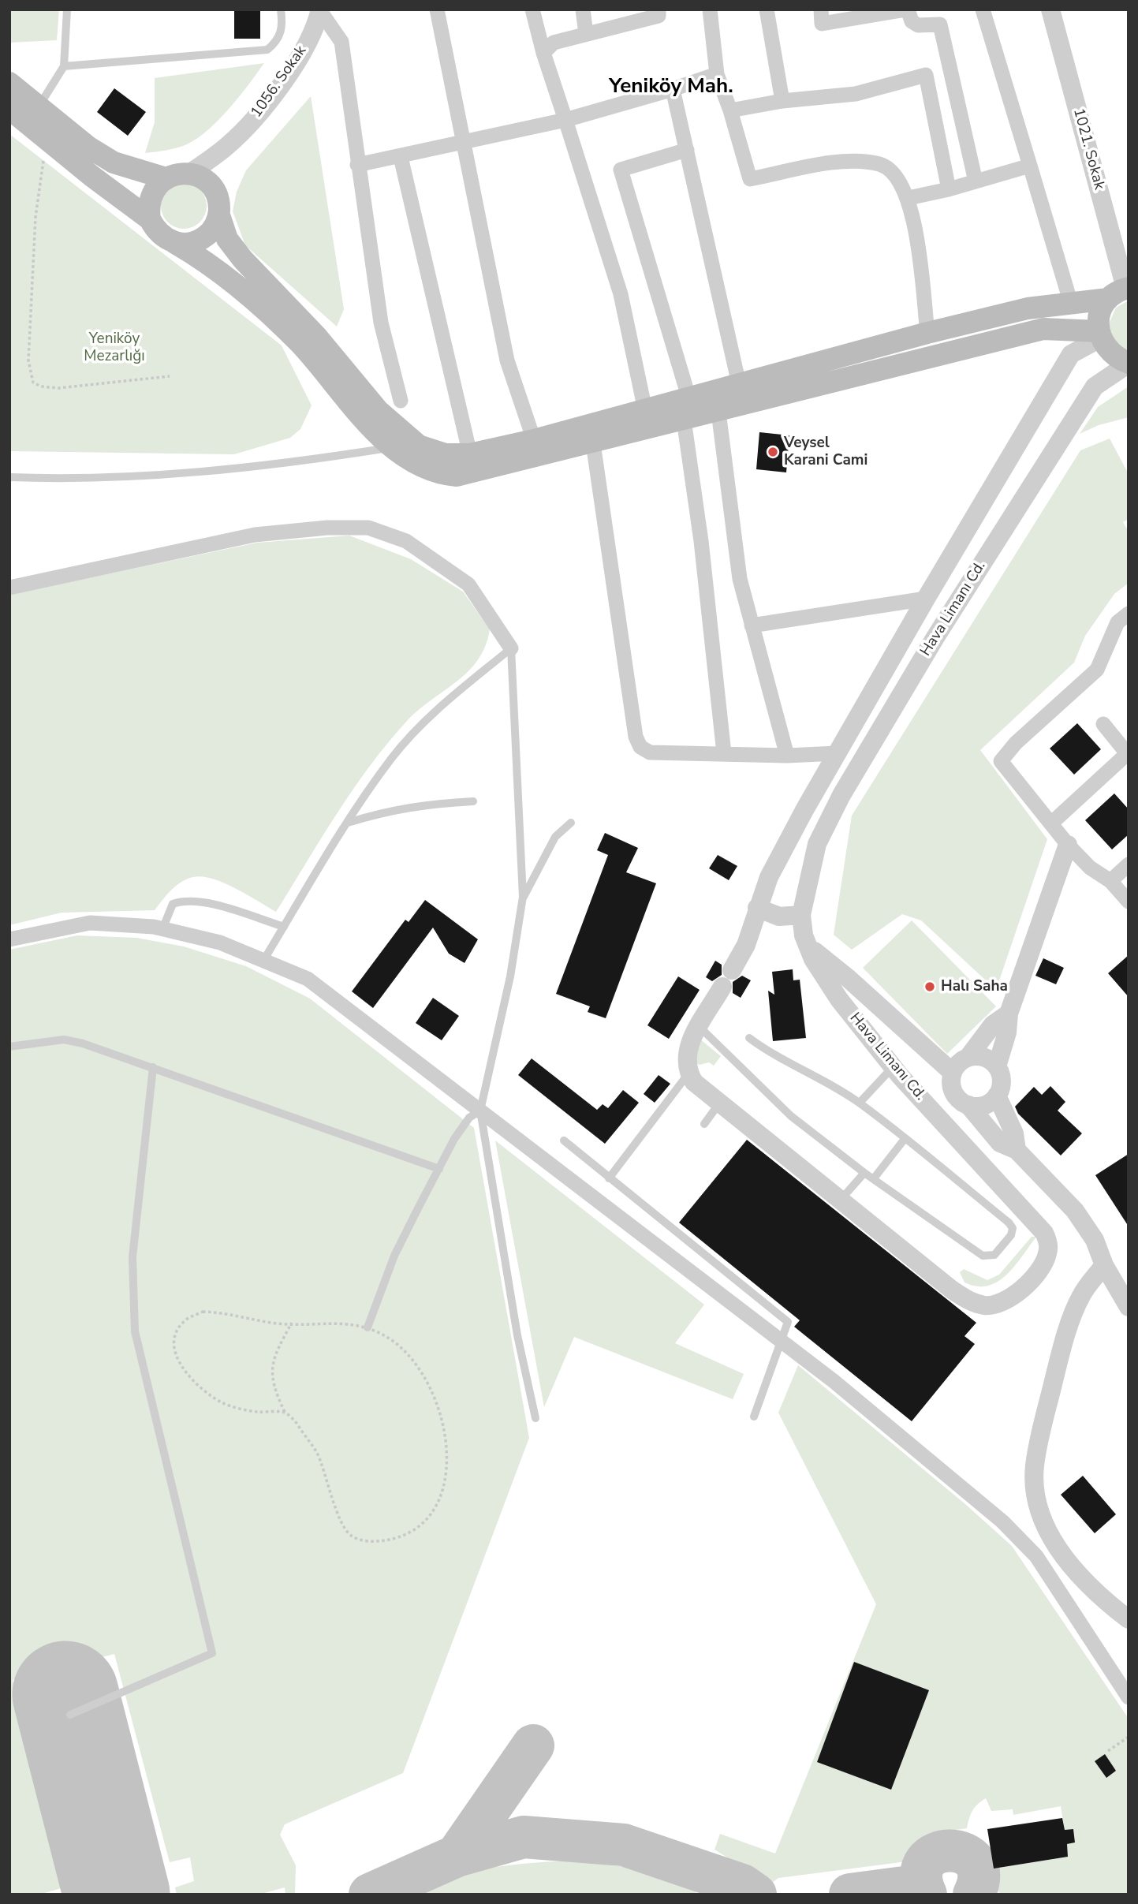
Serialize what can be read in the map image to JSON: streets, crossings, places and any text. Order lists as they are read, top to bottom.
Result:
{
  "streets": {
    "street": ["1056. Sokak", "1021. Sokak", "Hava Limanı Cd."]
  },
  "districts": ["Yeniköy Mah."],
  "parks": ["Yeniköy Mezarlığı"],
  "places": ["Veysel Karani Cami", "Halı Saha"]
}
